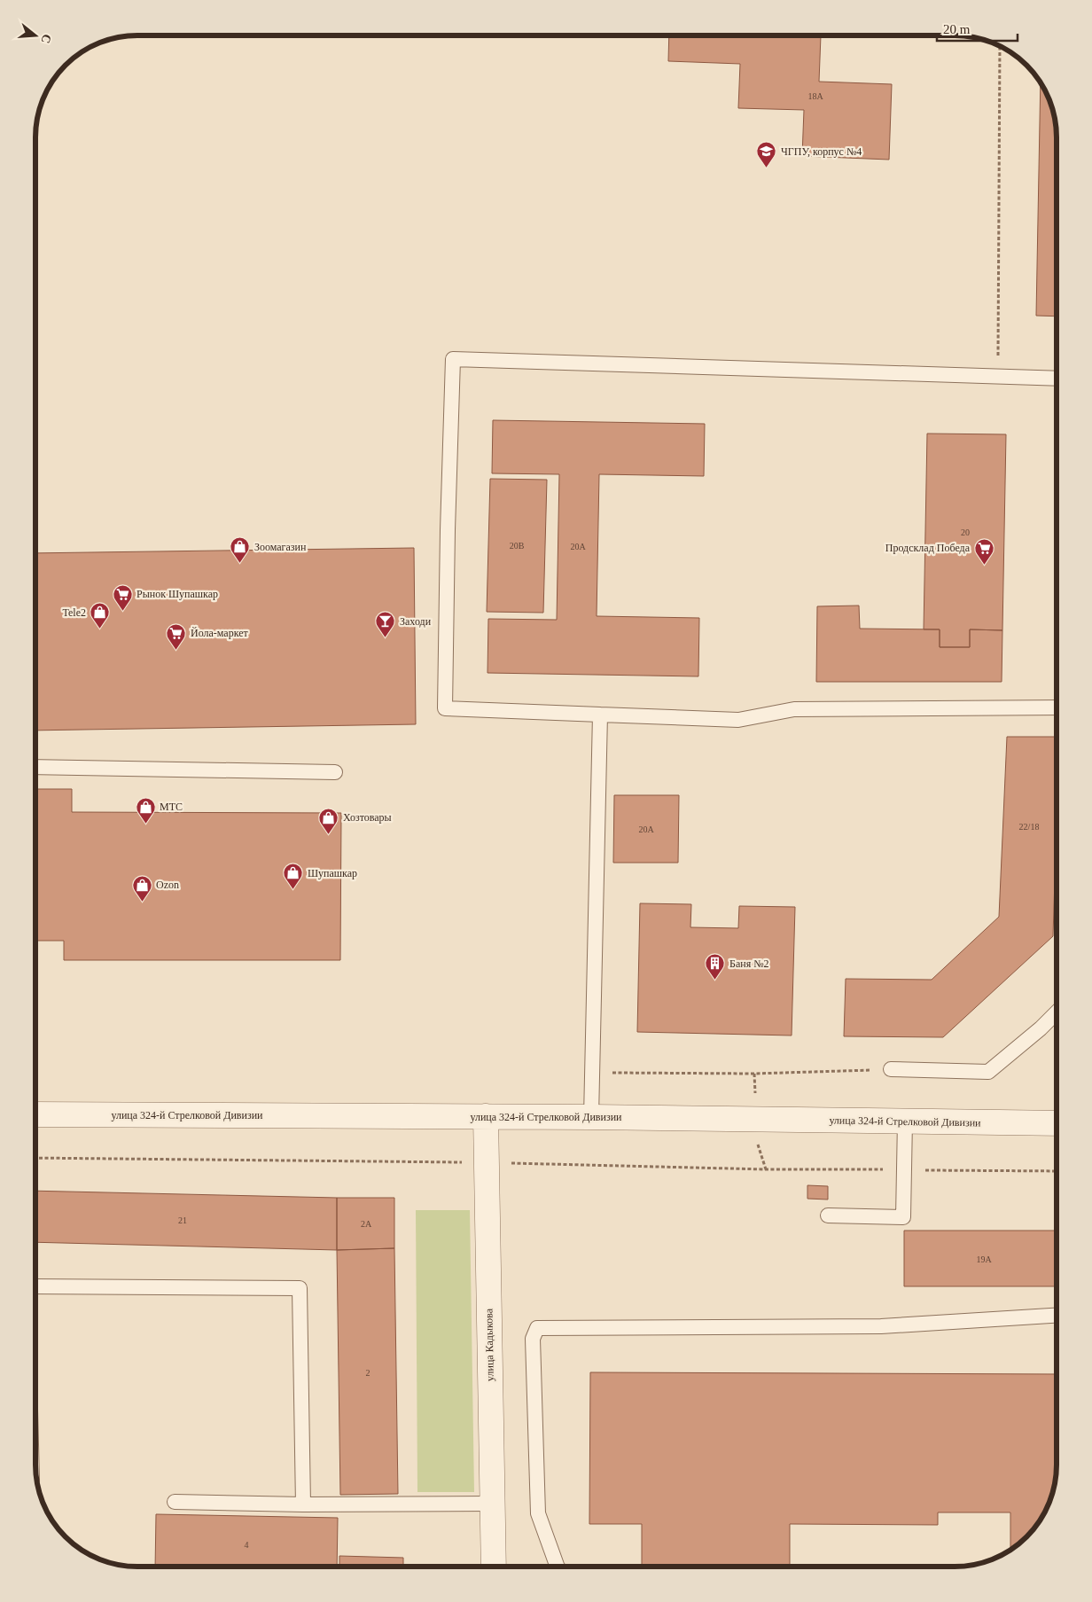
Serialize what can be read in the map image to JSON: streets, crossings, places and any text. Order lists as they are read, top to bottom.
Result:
{
  "streets": {
    "street": ["улица 324-й Стрелковой Дивизии", "улица Кадыкова"]
  },
  "crossings": [
    ["улица 324-й Стрелковой Дивизии", "улица Кадыкова"]
  ],
  "places": {
    "school or university": ["ЧГПУ, корпус №4"],
    "shop": [
      "Зоомагазин",
      "Tele2",
      "МТС",
      "Хозтовары",
      "Шупашкар",
      "Ozon"
    ],
    "supermarket": ["Продсклад Победа", "Рынок Шупашкар", "Йола-маркет"],
    "bar": ["Заходи"],
    "building": ["Баня №2"]
  },
  "house_numbers": [
    "18А",
    "20",
    "20В",
    "20А",
    "22/18",
    "20А",
    "21",
    "2А",
    "19А",
    "2",
    "4"
  ],
  "scale_bar": "20 m",
  "north": "right"
}
